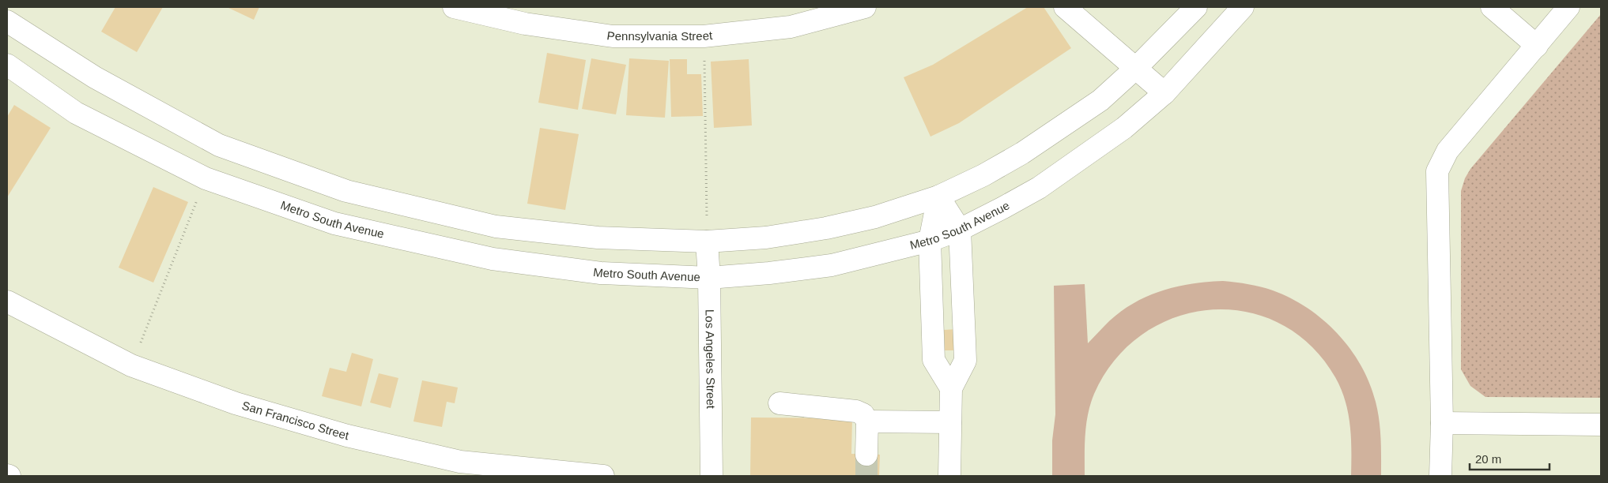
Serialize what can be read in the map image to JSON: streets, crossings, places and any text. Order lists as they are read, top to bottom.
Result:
{
  "streets": {
    "street": [
      "Pennsylvania Street",
      "Metro South Avenue",
      "Los Angeles Street",
      "San Francisco Street"
    ]
  },
  "crossings": [
    ["Metro South Avenue", "Los Angeles Street"]
  ],
  "scale_bar": "20 m"
}
